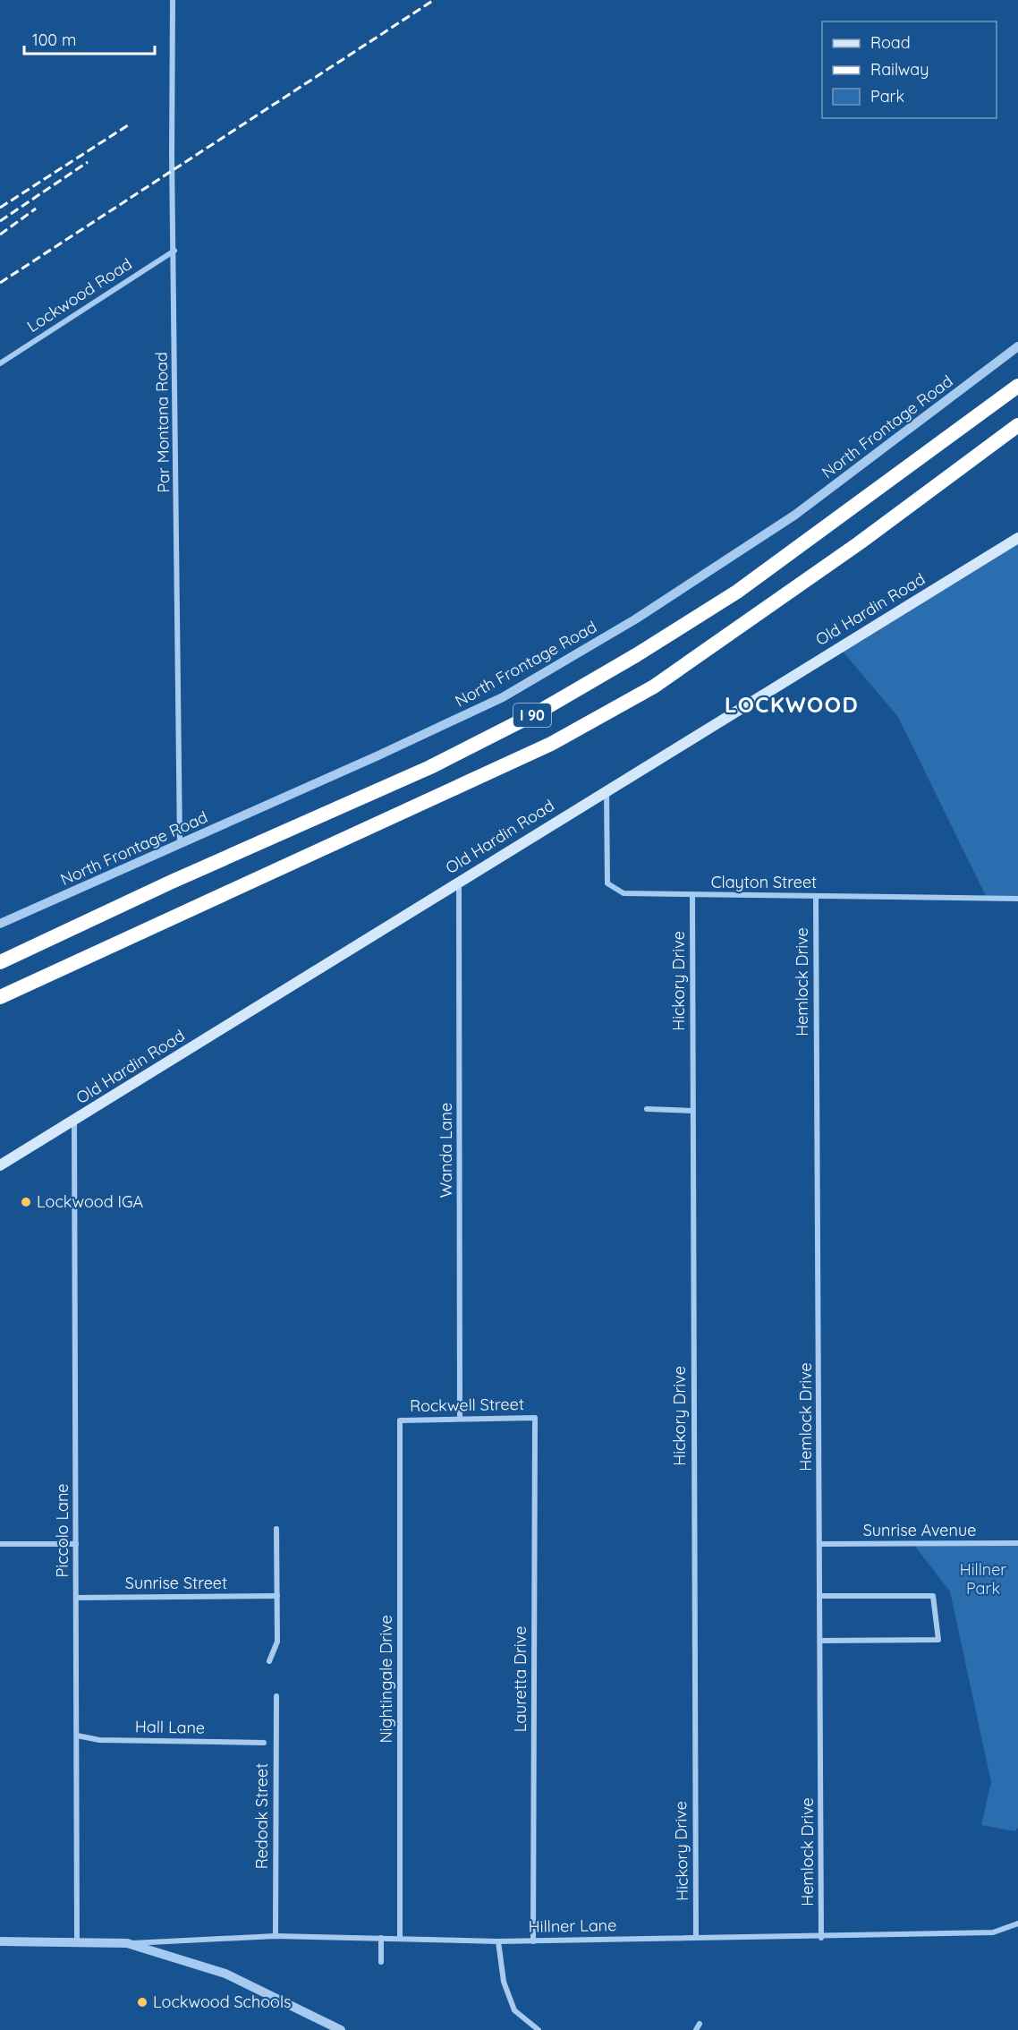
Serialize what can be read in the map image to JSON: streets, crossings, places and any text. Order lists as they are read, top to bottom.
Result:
{
  "streets": {
    "highway": ["I 90"],
    "main road": ["Old Hardin Road"],
    "street": [
      "Lockwood Road",
      "Par Montana Road",
      "North Frontage Road",
      "Clayton Street",
      "Hickory Drive",
      "Hemlock Drive",
      "Wanda Lane",
      "Rockwell Street",
      "Piccolo Lane",
      "Sunrise Avenue",
      "Sunrise Street",
      "Nightingale Drive",
      "Lauretta Drive",
      "Hall Lane",
      "Redoak Street",
      "Hillner Lane"
    ]
  },
  "crossings": [
    ["Lockwood Road", "Par Montana Road"],
    ["Par Montana Road", "North Frontage Road"],
    ["Old Hardin Road", "Clayton Street"],
    ["Old Hardin Road", "Wanda Lane"],
    ["Old Hardin Road", "Piccolo Lane"],
    ["Clayton Street", "Hickory Drive"],
    ["Clayton Street", "Hemlock Drive"],
    ["Hickory Drive", "Hillner Lane"],
    ["Hemlock Drive", "Sunrise Avenue"],
    ["Hemlock Drive", "Hillner Lane"],
    ["Wanda Lane", "Rockwell Street"],
    ["Rockwell Street", "Nightingale Drive"],
    ["Rockwell Street", "Lauretta Drive"],
    ["Piccolo Lane", "Sunrise Street"],
    ["Piccolo Lane", "Hall Lane"],
    ["Nightingale Drive", "Hillner Lane"],
    ["Lauretta Drive", "Hillner Lane"],
    ["Redoak Street", "Hillner Lane"]
  ],
  "districts": ["LOCKWOOD"],
  "parks": ["Hillner Park"],
  "places": ["Lockwood IGA", "Lockwood Schools"],
  "legend": ["Road", "Railway", "Park"],
  "scale_bar": "100 m"
}
